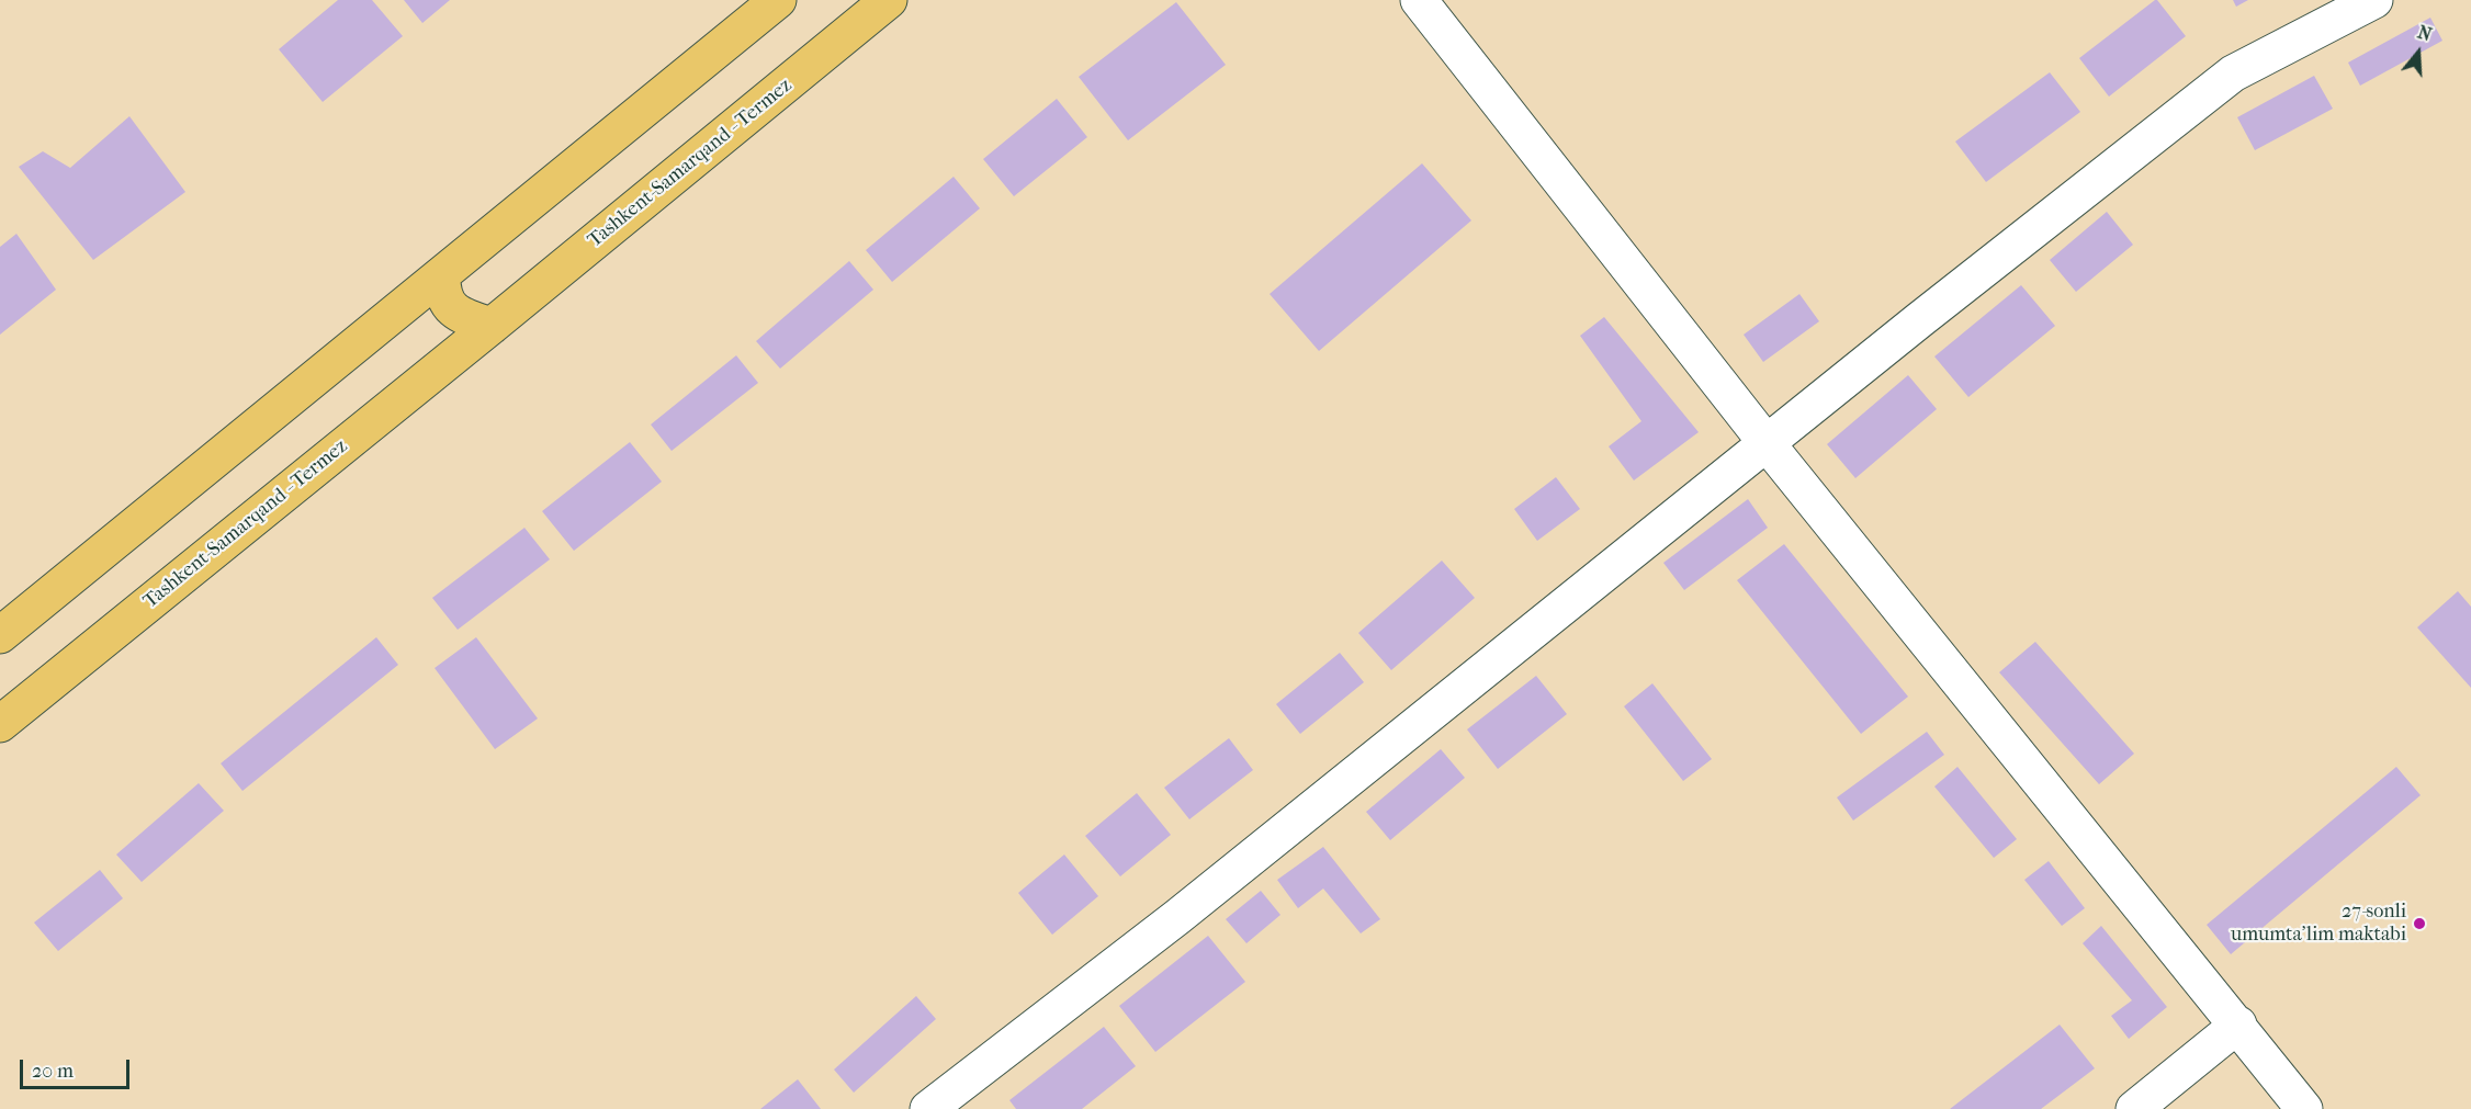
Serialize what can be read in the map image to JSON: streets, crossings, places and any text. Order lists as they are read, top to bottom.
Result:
{
  "streets": {
    "highway": ["Tashkent-Samarqand - Termez"]
  },
  "places": ["27-sonli umumta'lim maktabi"],
  "scale_bar": "20 m",
  "north": "top"
}
